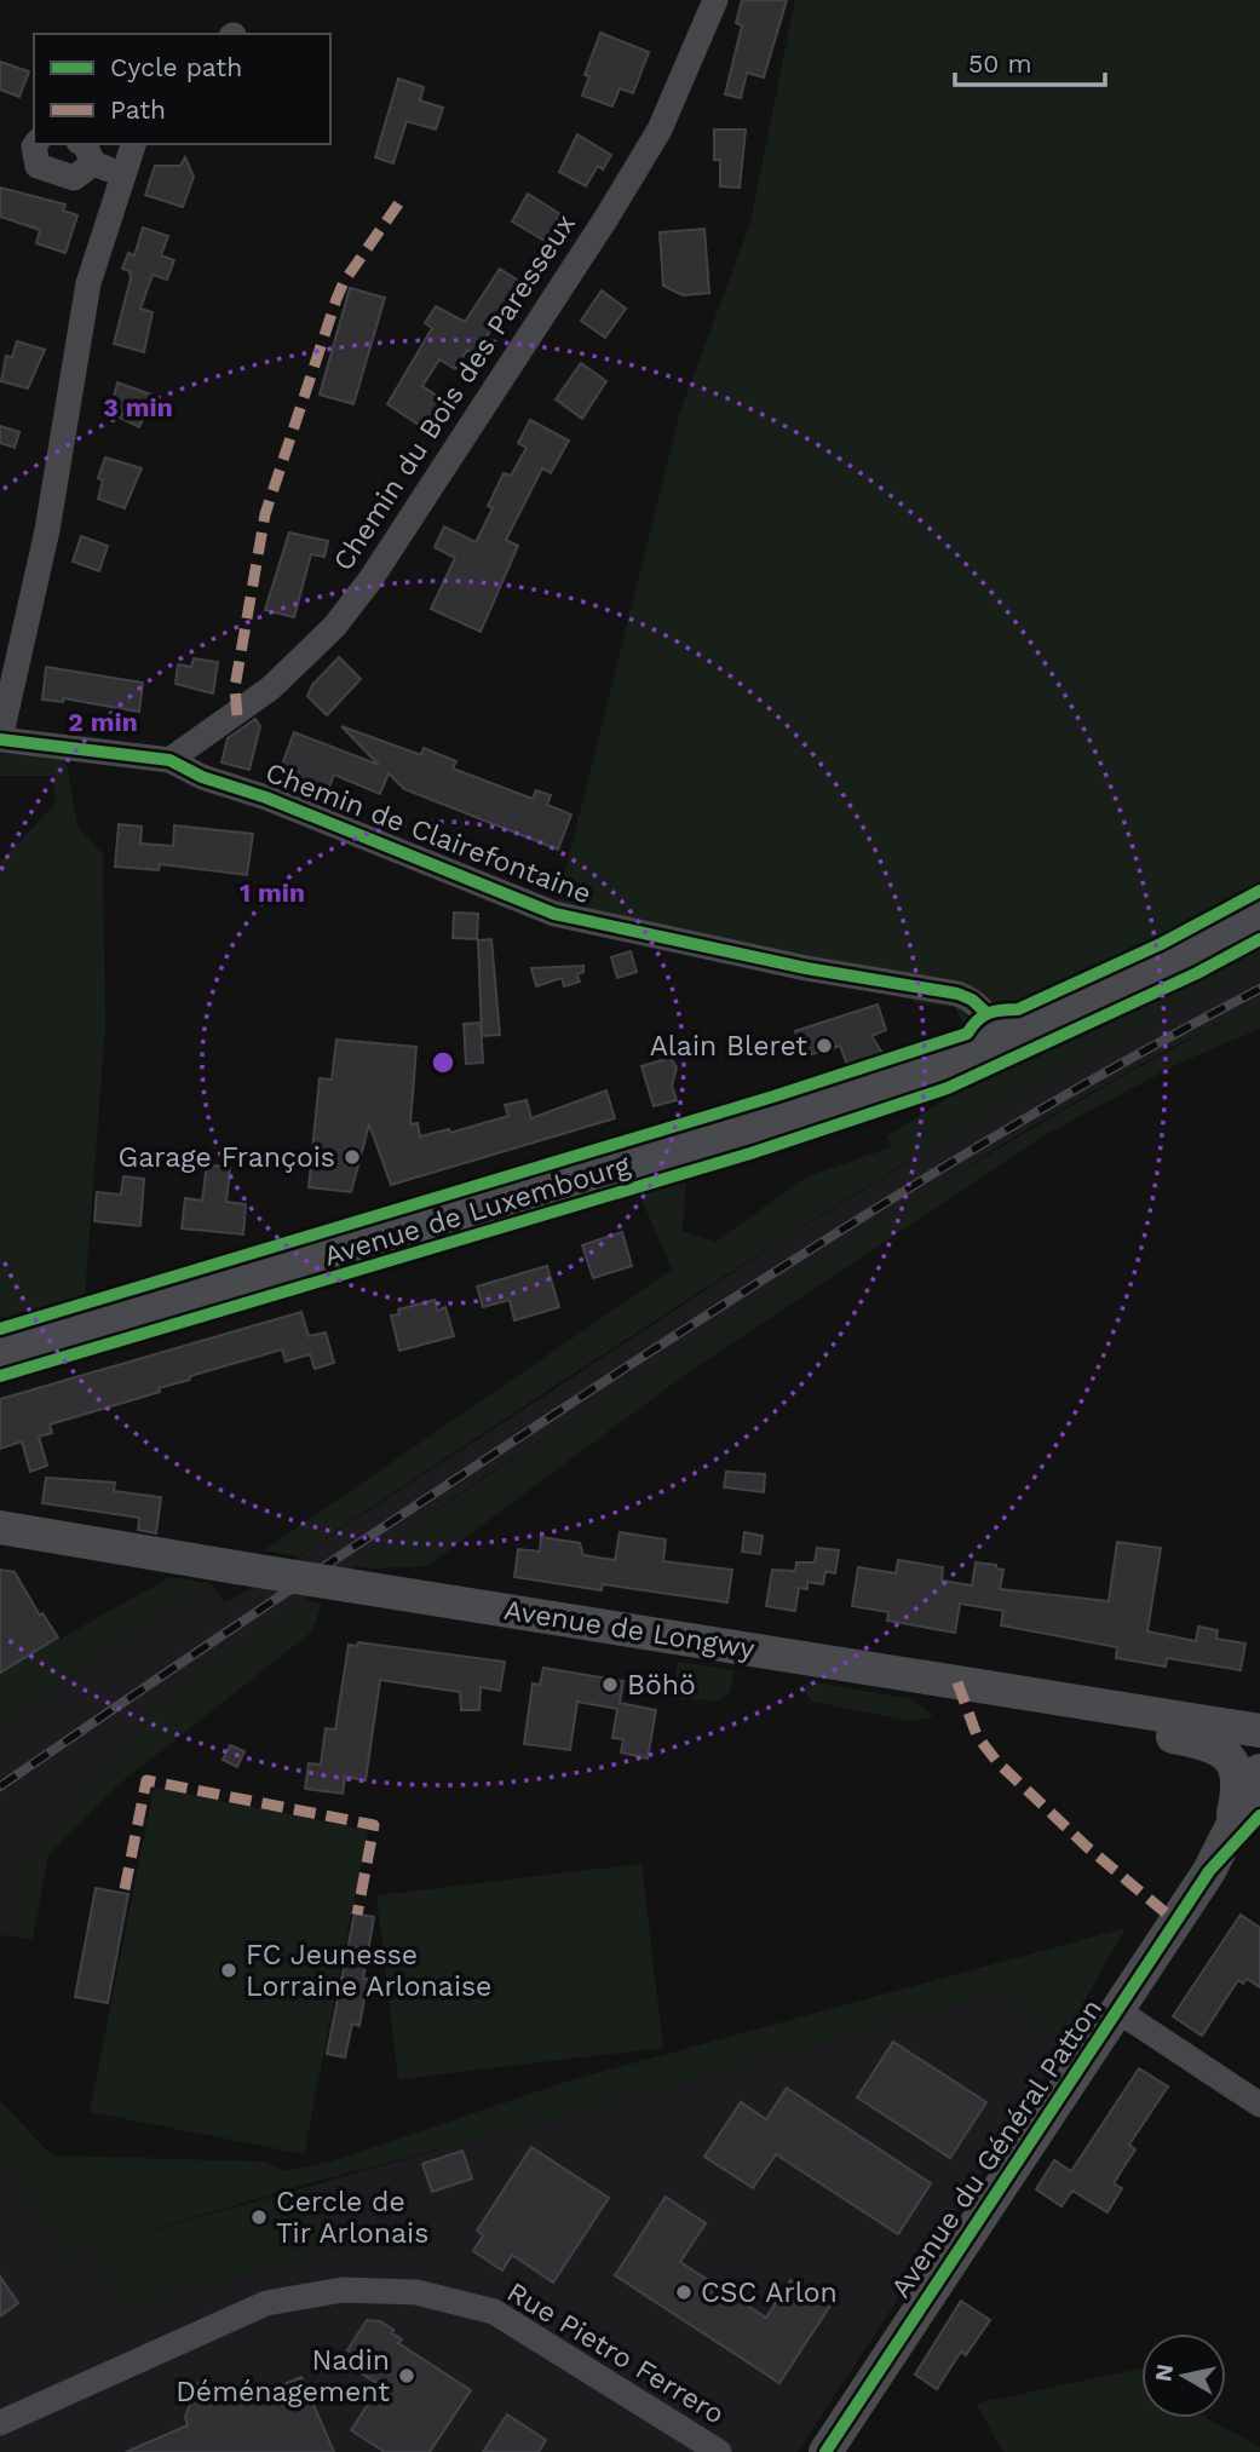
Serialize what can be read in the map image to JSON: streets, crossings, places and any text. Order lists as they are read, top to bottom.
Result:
{
  "streets": {
    "main road": ["Avenue de Luxembourg", "Avenue de Longwy", "Avenue du Général Patton"],
    "street": ["Chemin du Bois des Paresseux", "Chemin de Clairefontaine", "Rue Pietro Ferrero"]
  },
  "crossings": [
    ["Chemin du Bois des Paresseux", "Chemin de Clairefontaine"],
    ["Chemin de Clairefontaine", "Avenue de Luxembourg"]
  ],
  "places": [
    "Alain Bleret",
    "Garage François",
    "Böhö",
    "FC Jeunesse Lorraine Arlonaise",
    "Cercle de Tir Arlonais",
    "CSC Arlon",
    "Nadin Déménagement"
  ],
  "legend": ["Cycle path", "Path"],
  "scale_bar": "50 m",
  "north": "left",
  "rings": ["3 min", "2 min", "1 min"]
}
